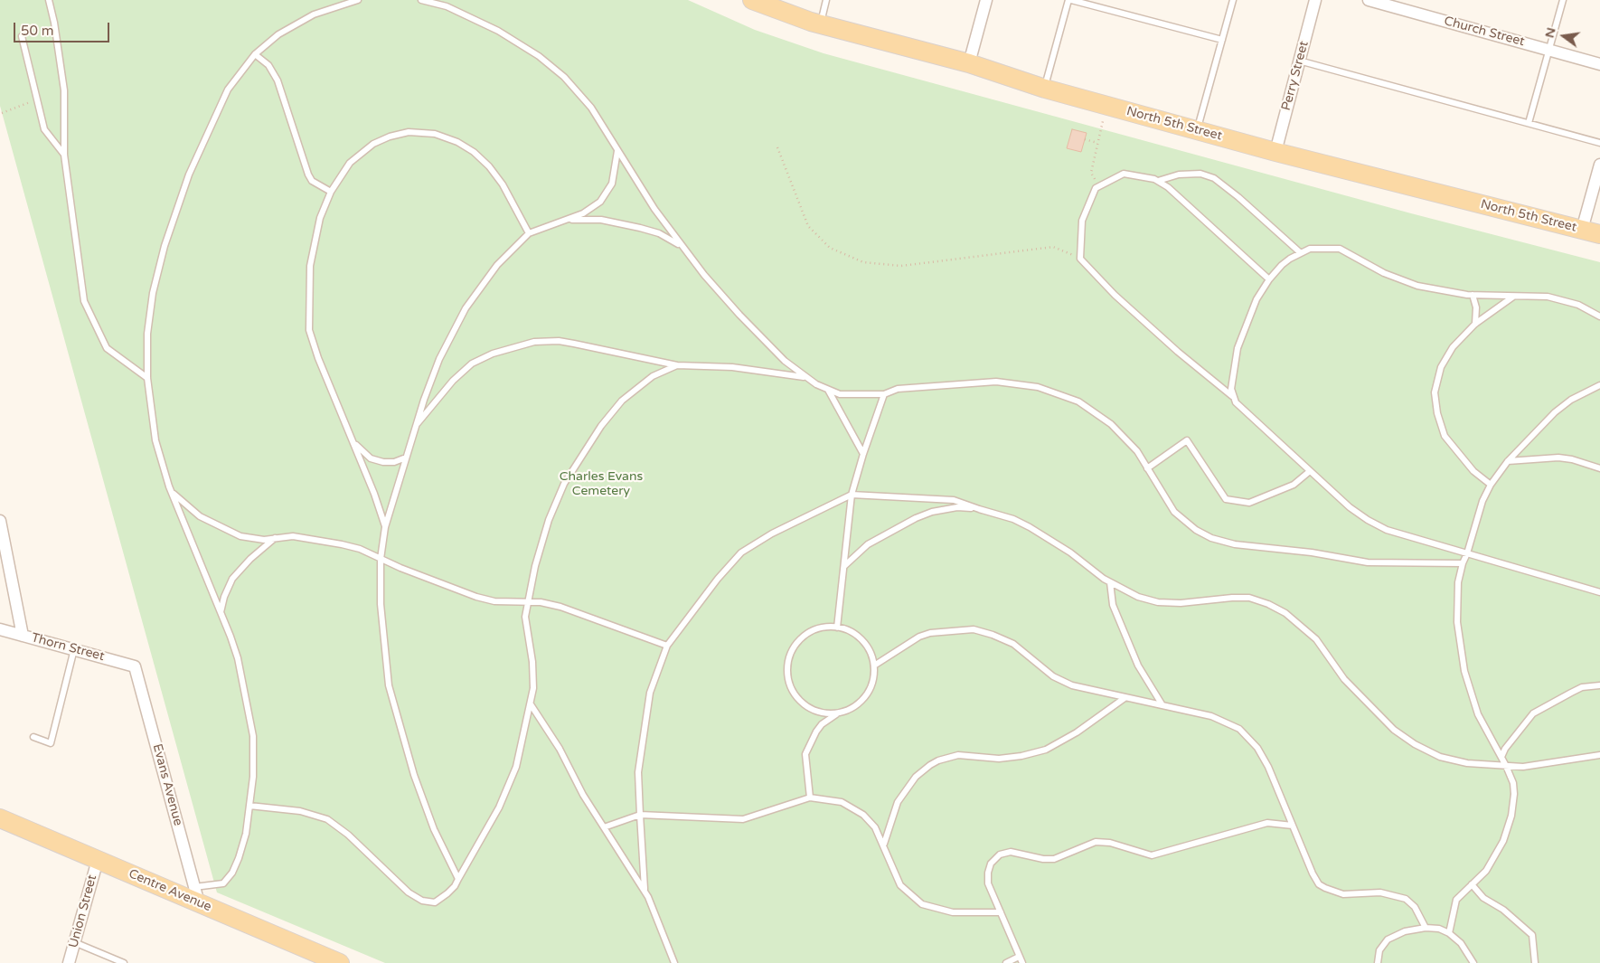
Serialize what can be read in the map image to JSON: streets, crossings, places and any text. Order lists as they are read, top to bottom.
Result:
{
  "streets": {
    "main road": ["North 5th Street", "Centre Avenue"],
    "street": [
      "Church Street",
      "Perry Street",
      "Thorn Street",
      "Evans Avenue",
      "Union Street"
    ]
  },
  "crossings": [
    ["Perry Street", "North 5th Street"],
    ["Thorn Street", "Evans Avenue"],
    ["Evans Avenue", "Centre Avenue"],
    ["Centre Avenue", "Union Street"]
  ],
  "parks": ["Charles Evans Cemetery"],
  "scale_bar": "50 m",
  "north": "left"
}
